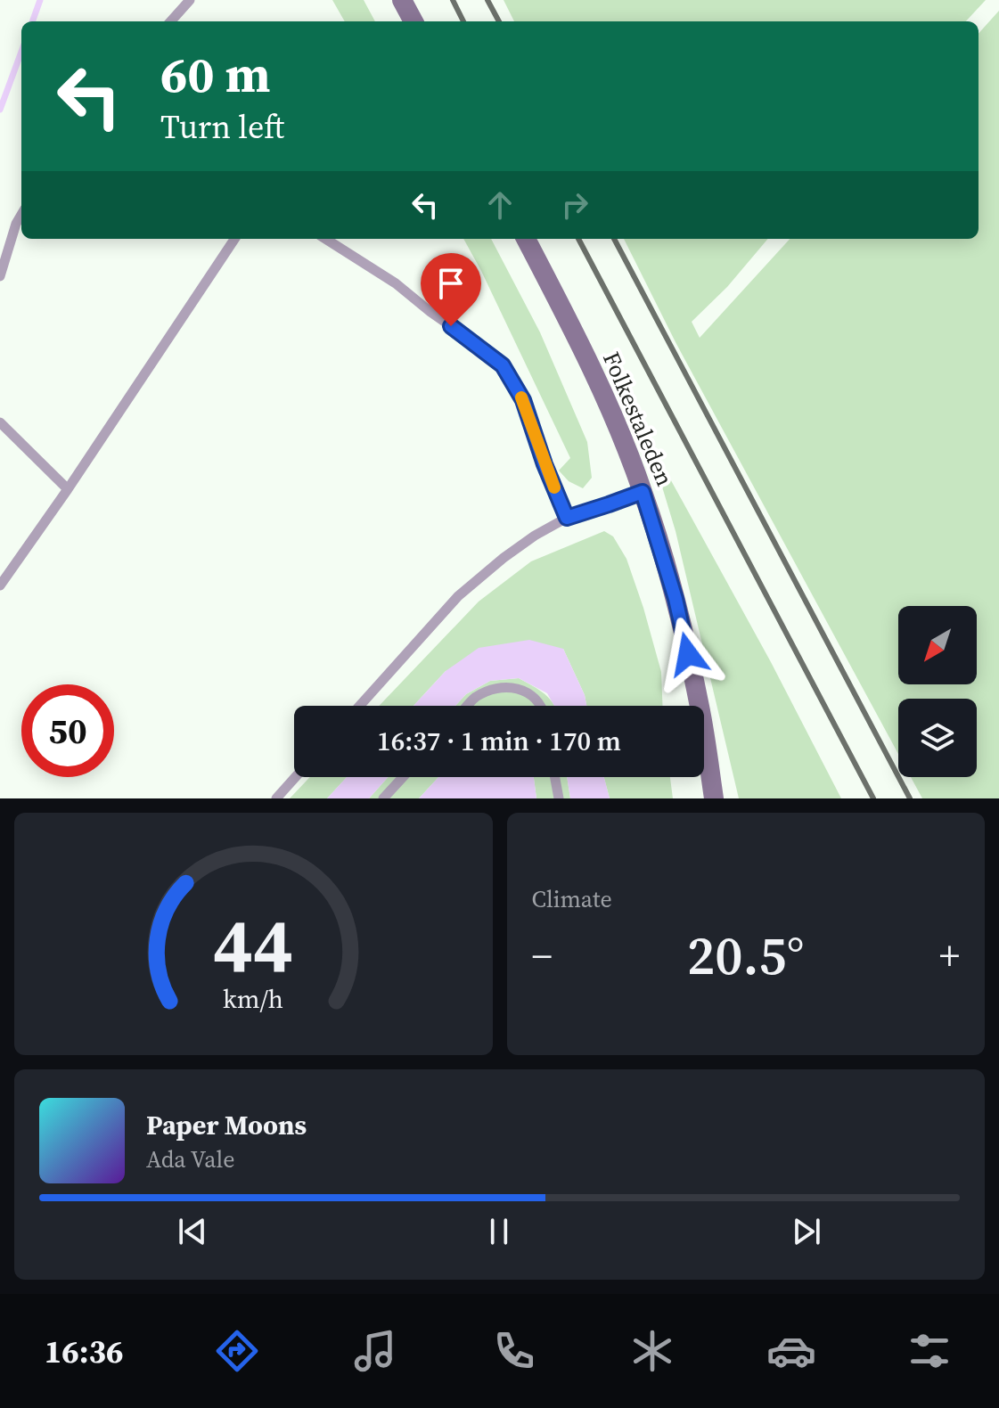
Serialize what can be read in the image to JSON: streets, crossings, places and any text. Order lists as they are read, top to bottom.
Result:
{
  "streets": {
    "main road": ["Folkestaleden"]
  },
  "north": "bottom left",
  "page": {
    "turn": ["60 m", "Turn left"],
    "limit": "50",
    "trip": "16:37 · 1 min · 170 m",
    "tile": "Climate",
    "heat": ["−", "20.5°", "+"],
    "song": ["Paper Moons", "Ada Vale"],
    "tabs": "16:36",
    "gauge": ["44", "km/h"]
  }
}
